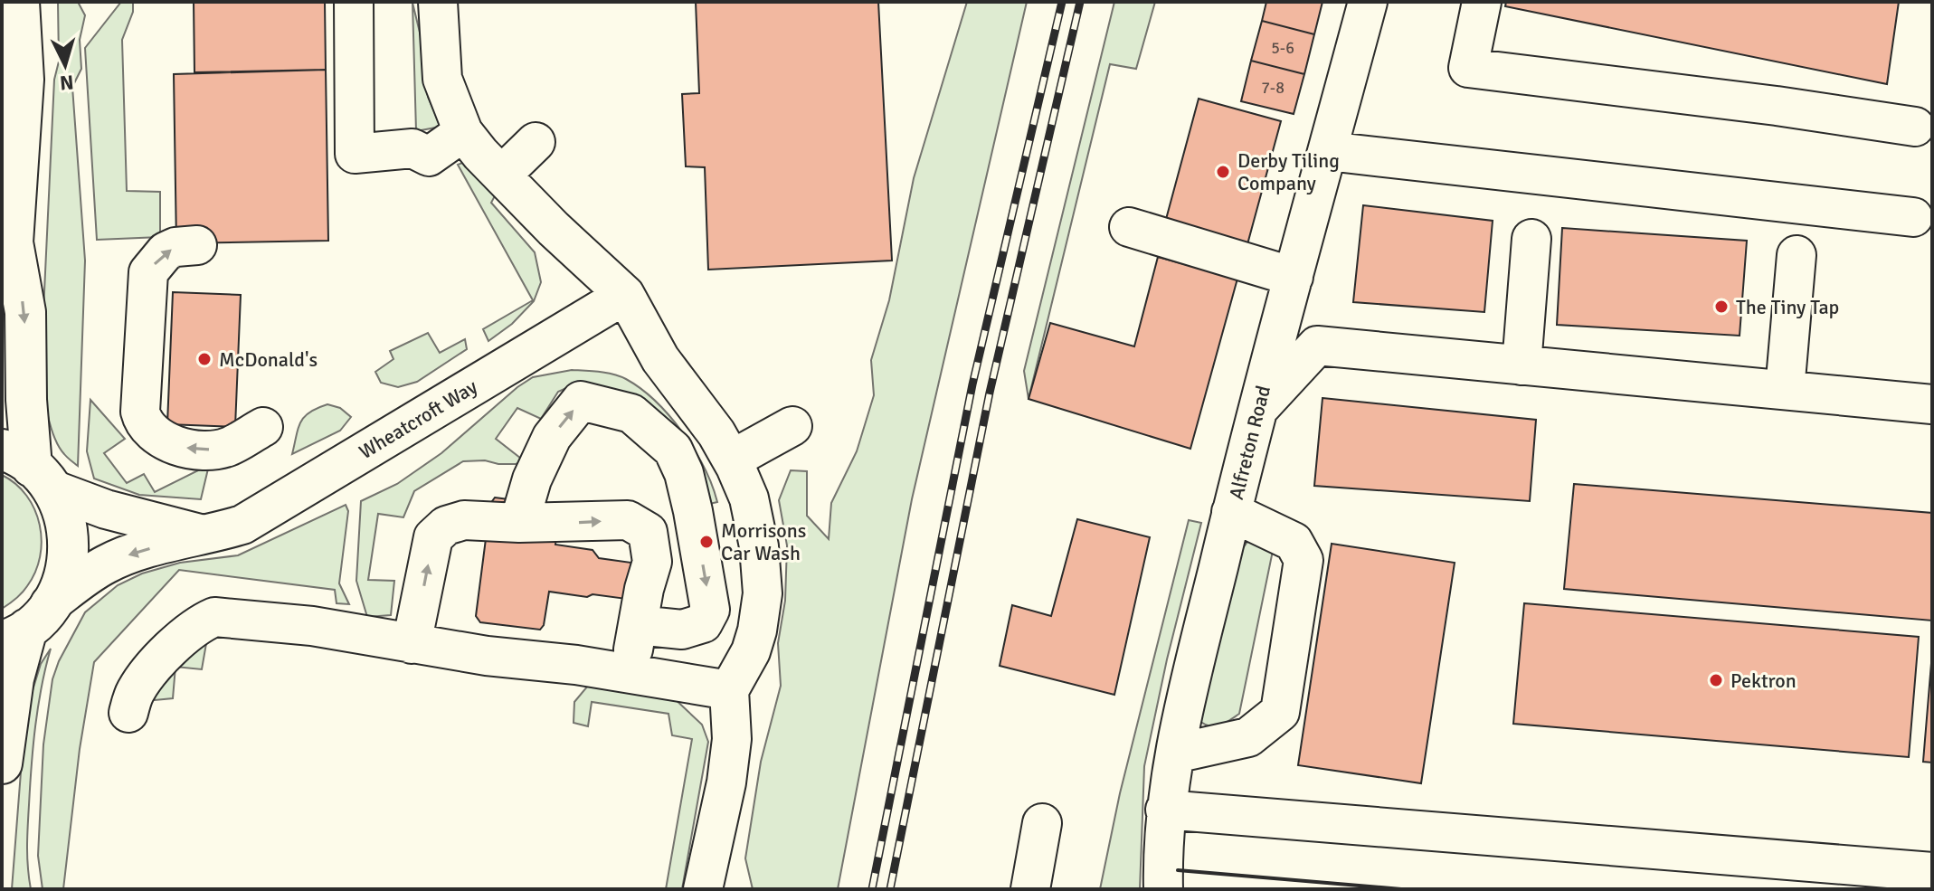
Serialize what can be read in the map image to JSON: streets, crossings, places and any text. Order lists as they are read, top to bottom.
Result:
{
  "streets": {
    "street": ["Wheatcroft Way", "Alfreton Road"]
  },
  "places": [
    "Derby Tiling Company",
    "The Tiny Tap",
    "McDonald's",
    "Morrisons Car Wash",
    "Pektron"
  ],
  "house_numbers": ["5-6", "7-8"],
  "north": "bottom"
}
